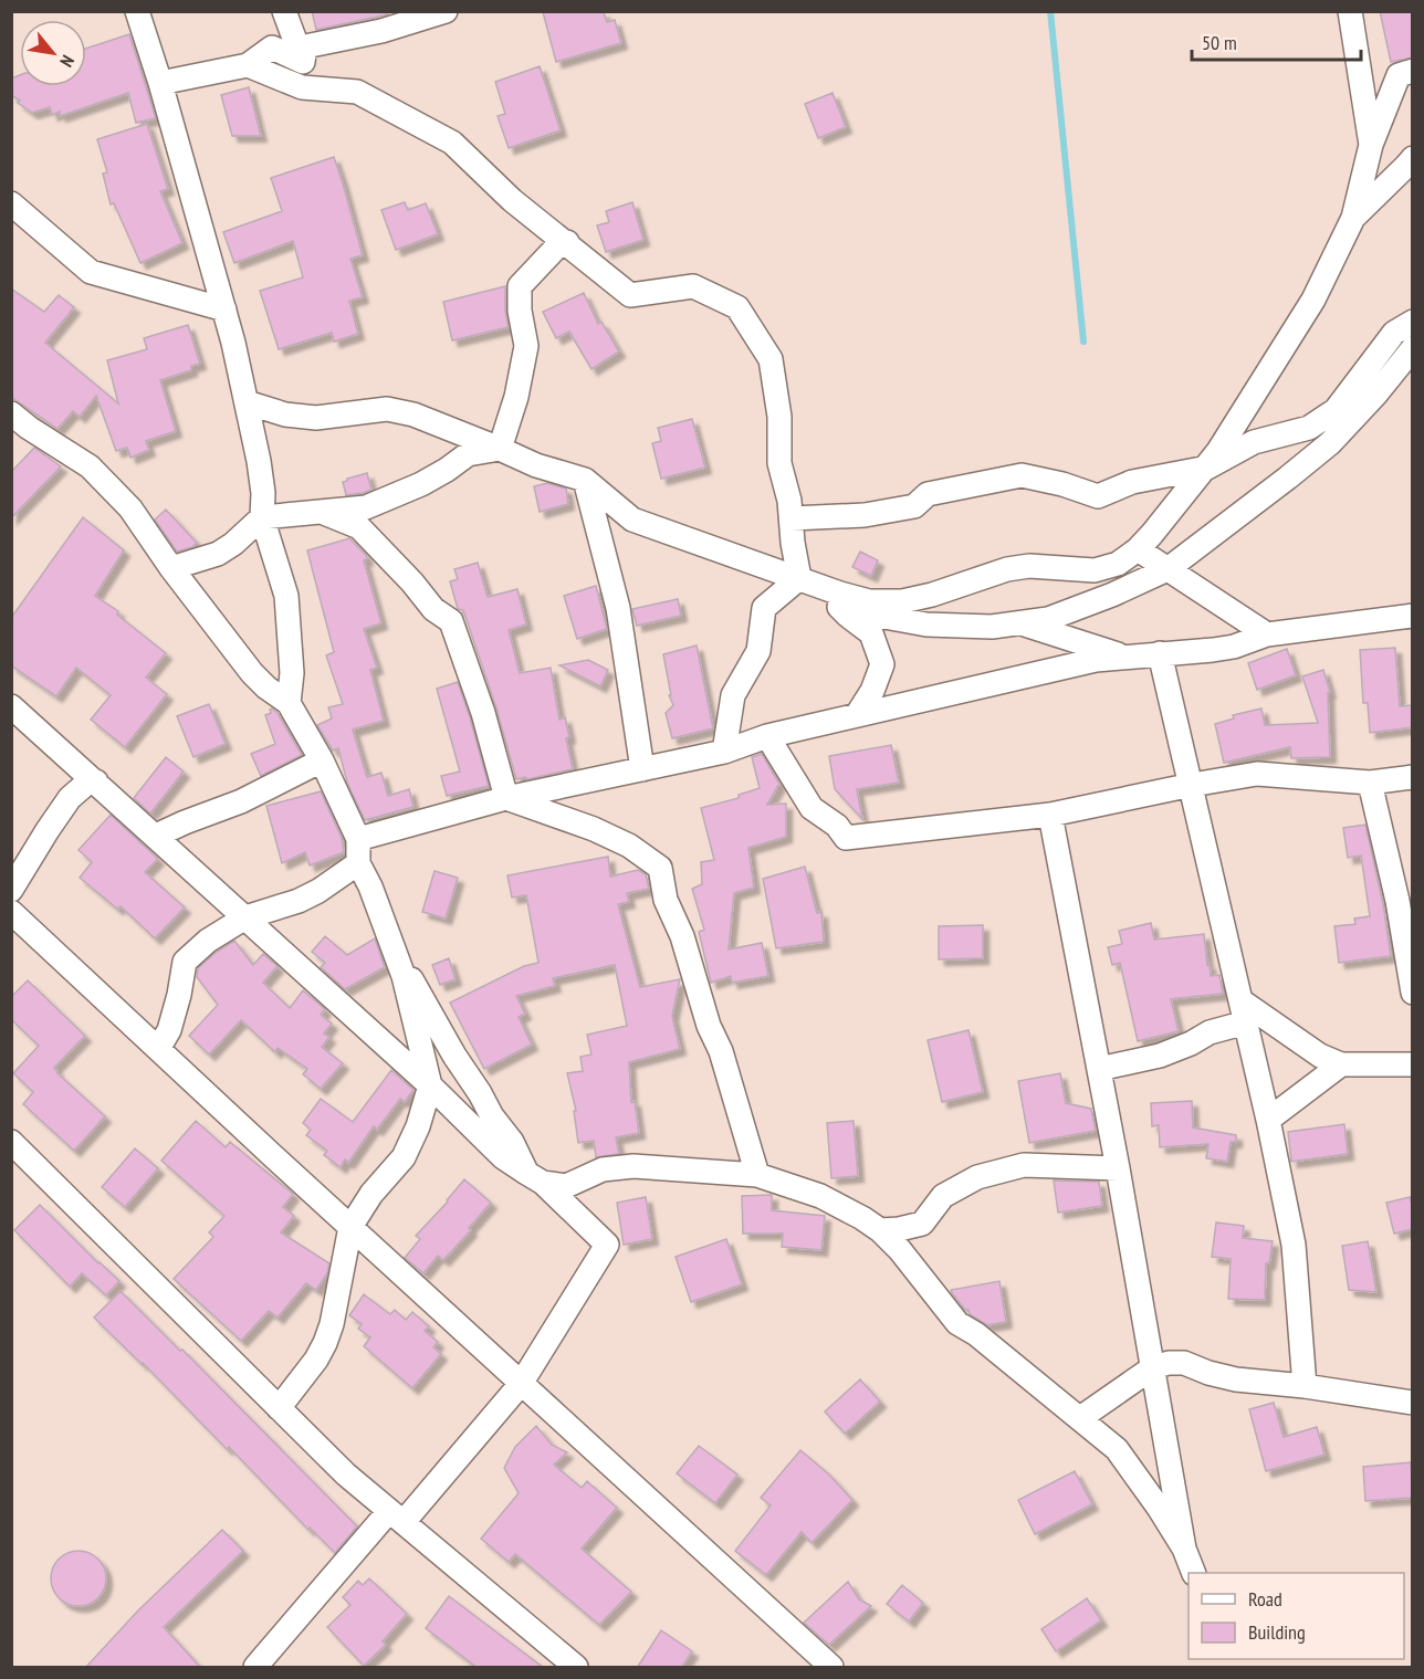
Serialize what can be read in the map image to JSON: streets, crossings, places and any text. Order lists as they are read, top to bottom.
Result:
{
  "legend": ["Road", "Building"],
  "scale_bar": "50 m",
  "north": "bottom right"
}
